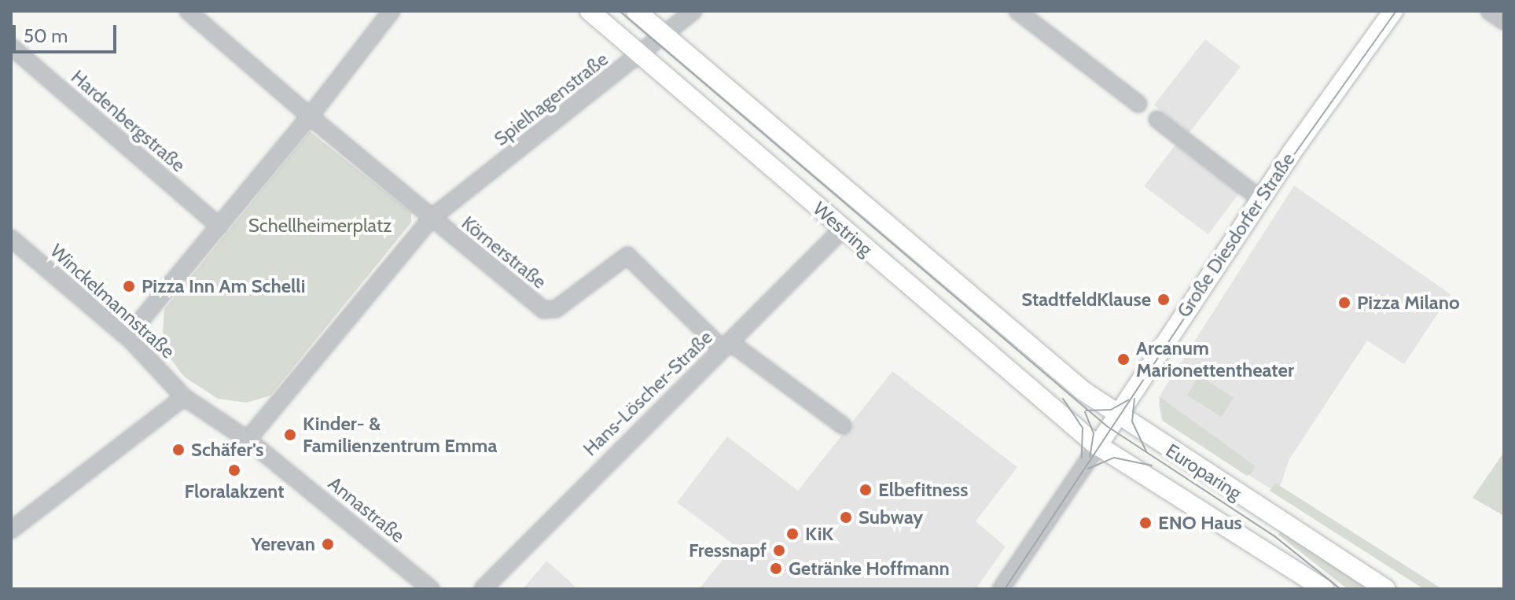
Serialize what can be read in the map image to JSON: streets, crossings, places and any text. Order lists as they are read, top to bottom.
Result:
{
  "streets": {
    "main road": ["Westring", "Große Diesdorfer Straße", "Europaring"],
    "street": [
      "Spielhagenstraße",
      "Hardenbergstraße",
      "Körnerstraße",
      "Winckelmannstraße",
      "Hans-Löscher-Straße",
      "Annastraße"
    ]
  },
  "crossings": [
    ["Spielhagenstraße", "Westring"],
    ["Spielhagenstraße", "Körnerstraße"],
    ["Westring", "Große Diesdorfer Straße"],
    ["Westring", "Hans-Löscher-Straße"],
    ["Westring", "Europaring"],
    ["Große Diesdorfer Straße", "Europaring"],
    ["Körnerstraße", "Hans-Löscher-Straße"],
    ["Winckelmannstraße", "Annastraße"]
  ],
  "parks": ["Schellheimerplatz"],
  "places": [
    "Pizza Inn Am Schelli",
    "StadtfeldKlause",
    "Pizza Milano",
    "Arcanum Marionettentheater",
    "Kinder- & Familienzentrum Emma",
    "Schäfer's",
    "Floralakzent",
    "Elbefitness",
    "Subway",
    "ENO Haus",
    "KiK",
    "Yerevan",
    "Fressnapf",
    "Getränke Hoffmann"
  ],
  "scale_bar": "50 m"
}
